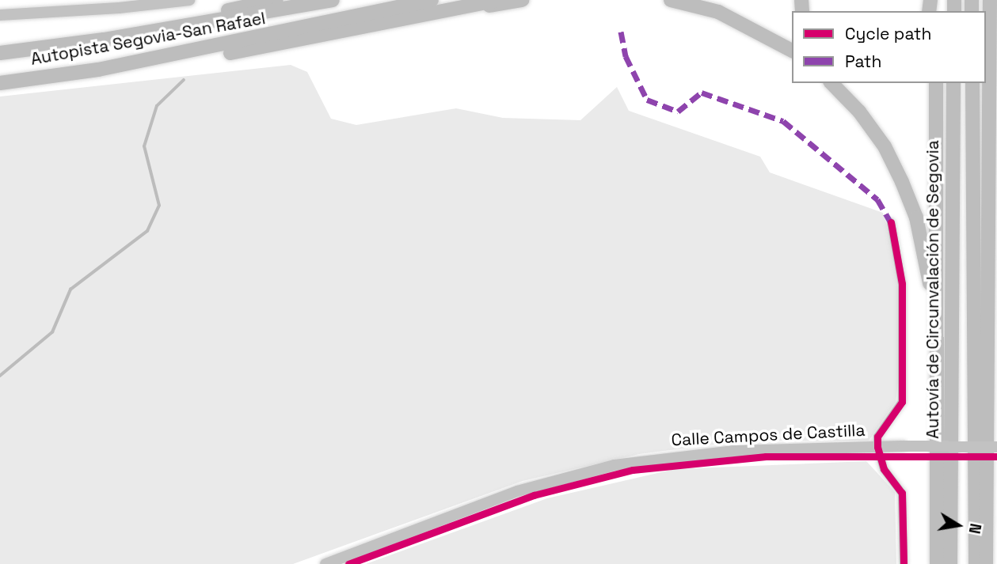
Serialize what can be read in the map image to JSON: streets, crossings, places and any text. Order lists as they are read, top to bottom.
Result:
{
  "streets": {
    "highway": ["Autopista Segovia-San Rafael", "Autovía de Circunvalación de Segovia"],
    "main road": ["Calle Campos de Castilla"]
  },
  "legend": ["Cycle path", "Path"],
  "north": "right"
}
